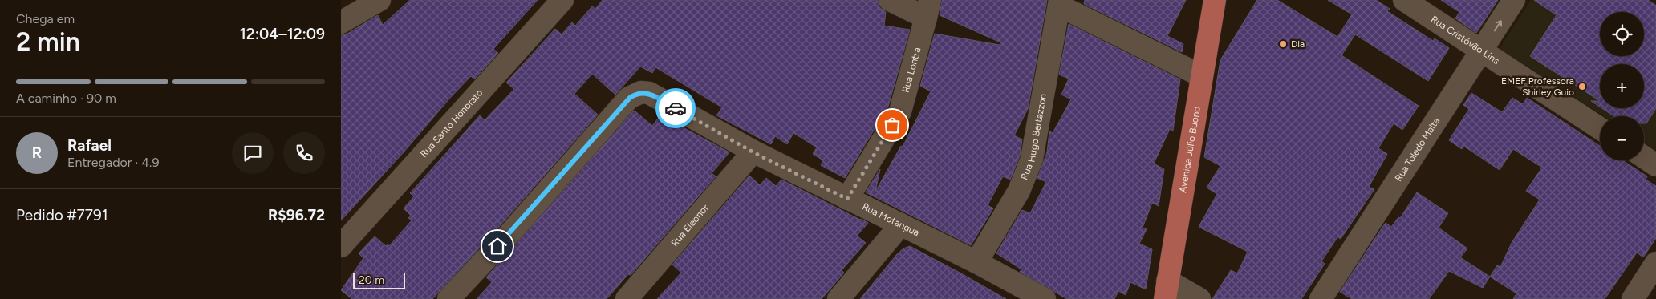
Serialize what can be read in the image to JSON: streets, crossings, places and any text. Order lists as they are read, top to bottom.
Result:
{
  "streets": {
    "main road": ["Avenida Júlio Buono"],
    "street": [
      "Rua Cristóvão Lins",
      "Rua Lontra",
      "Rua Santo Honorato",
      "Rua Hugo Bertazzon",
      "Rua Toledo Malta",
      "Rua Motangua",
      "Rua Eleonor"
    ]
  },
  "crossings": [
    ["Rua Cristóvão Lins", "Rua Toledo Malta"],
    ["Rua Lontra", "Rua Motangua"],
    ["Rua Hugo Bertazzon", "Rua Motangua"],
    ["Rua Motangua", "Rua Eleonor"]
  ],
  "places": ["Dia", "EMEF Professora Shirley Guio"],
  "scale_bar": "20 m",
  "page": {
    "heading": ["2 min", "Chega em", "12:04–12:09"],
    "panel": [
      "Rafael",
      "Entregador · 4.9",
      "Pedido #7791",
      "R$96.72"
    ],
    "map_buttons": ["+", "−"],
    "bar": "A caminho · 90 m",
    "round": "R",
    "scale": "20 m"
  }
}
